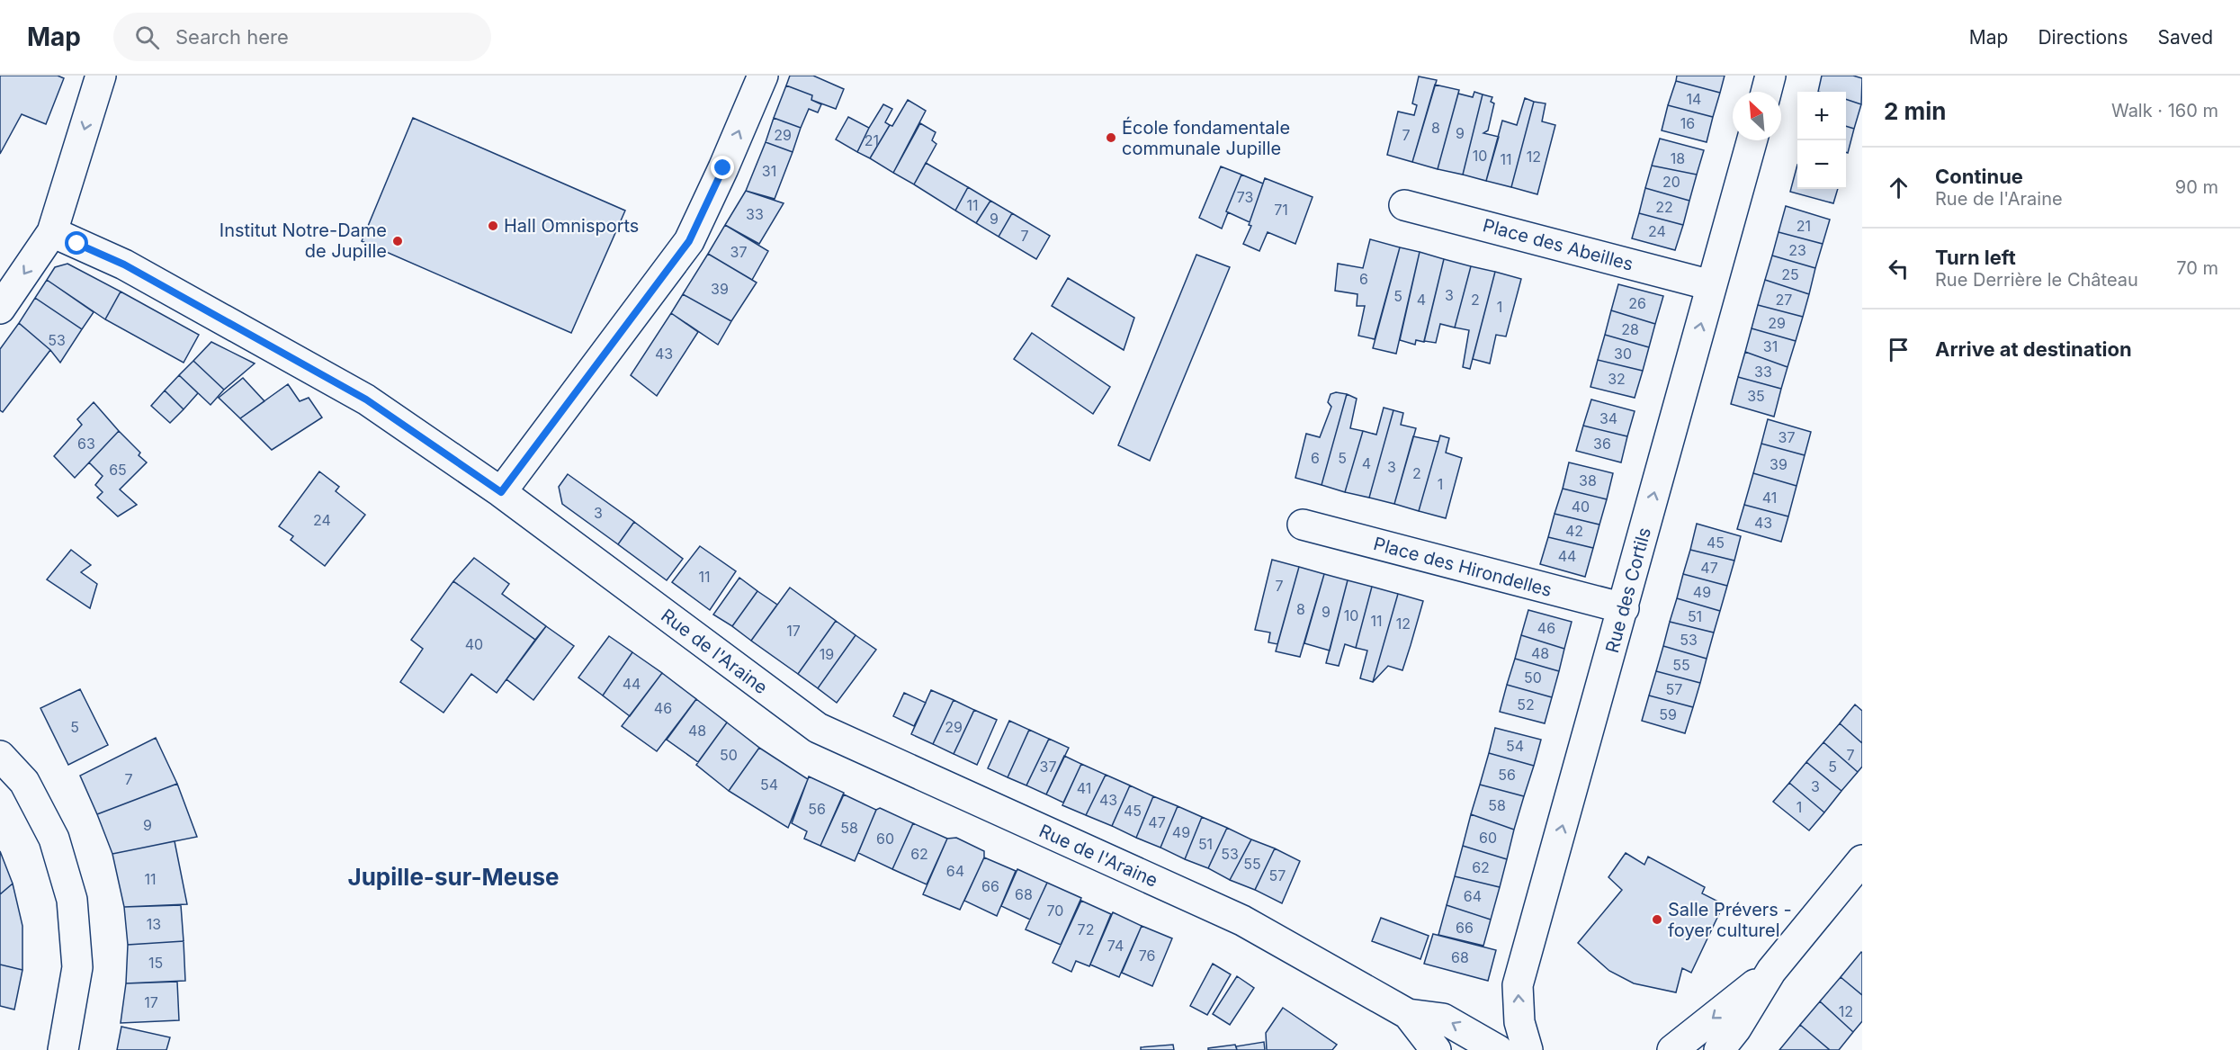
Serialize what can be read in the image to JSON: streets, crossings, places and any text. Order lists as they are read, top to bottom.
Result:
{
  "streets": {
    "street": [
      "Place des Abeilles",
      "Place des Hirondelles",
      "Rue des Cortils",
      "Rue de l'Araine"
    ]
  },
  "crossings": [
    ["Place des Abeilles", "Rue des Cortils"],
    ["Place des Hirondelles", "Rue des Cortils"]
  ],
  "one_way": ["Rue des Cortils"],
  "districts": ["Jupille-sur-Meuse"],
  "places": [
    "École fondamentale communale Jupille",
    "Hall Omnisports",
    "Institut Notre-Dame de Jupille",
    "Salle Prévers - foyer culturel"
  ],
  "house_numbers": [
    "14",
    "16",
    "8",
    "9",
    "29",
    "7",
    "21",
    "10",
    "12",
    "18",
    "11",
    "31",
    "20",
    "73",
    "11",
    "22",
    "71",
    "33",
    "9",
    "21",
    "24",
    "7",
    "23",
    "37",
    "25",
    "6",
    "39",
    "3",
    "5",
    "4",
    "2",
    "27",
    "26",
    "1",
    "29",
    "28",
    "53",
    "31",
    "43",
    "30",
    "33",
    "32",
    "35",
    "34",
    "37",
    "63",
    "36",
    "6",
    "5",
    "4",
    "39",
    "3",
    "65",
    "2",
    "38",
    "1",
    "41",
    "40",
    "3",
    "24",
    "43",
    "42",
    "45",
    "44",
    "47",
    "11",
    "7",
    "49",
    "8",
    "9",
    "10",
    "51",
    "11",
    "12",
    "46",
    "17",
    "53",
    "40",
    "48",
    "19",
    "55",
    "50",
    "44",
    "57",
    "52",
    "46",
    "59",
    "5",
    "29",
    "48",
    "54",
    "50",
    "7",
    "37",
    "5",
    "56",
    "7",
    "54",
    "3",
    "41",
    "43",
    "58",
    "1",
    "56",
    "45",
    "47",
    "9",
    "58",
    "49",
    "60",
    "60",
    "51",
    "62",
    "53",
    "55",
    "62",
    "64",
    "57",
    "11",
    "66",
    "68",
    "64",
    "70",
    "13",
    "66",
    "72",
    "74",
    "76",
    "68",
    "15",
    "17",
    "12"
  ],
  "north": "top left",
  "page": {
    "header": "Map",
    "search": "Search here",
    "nav": ["Map", "Directions", "Saved"],
    "heading": ["2 min", "Walk · 160 m"],
    "map_buttons": ["+", "−"],
    "list": [
      ["Continue", "Rue de l'Araine", "90 m"],
      ["Turn left", "Rue Derrière le Château", "70 m"],
      "Arrive at destination"
    ]
  }
}
